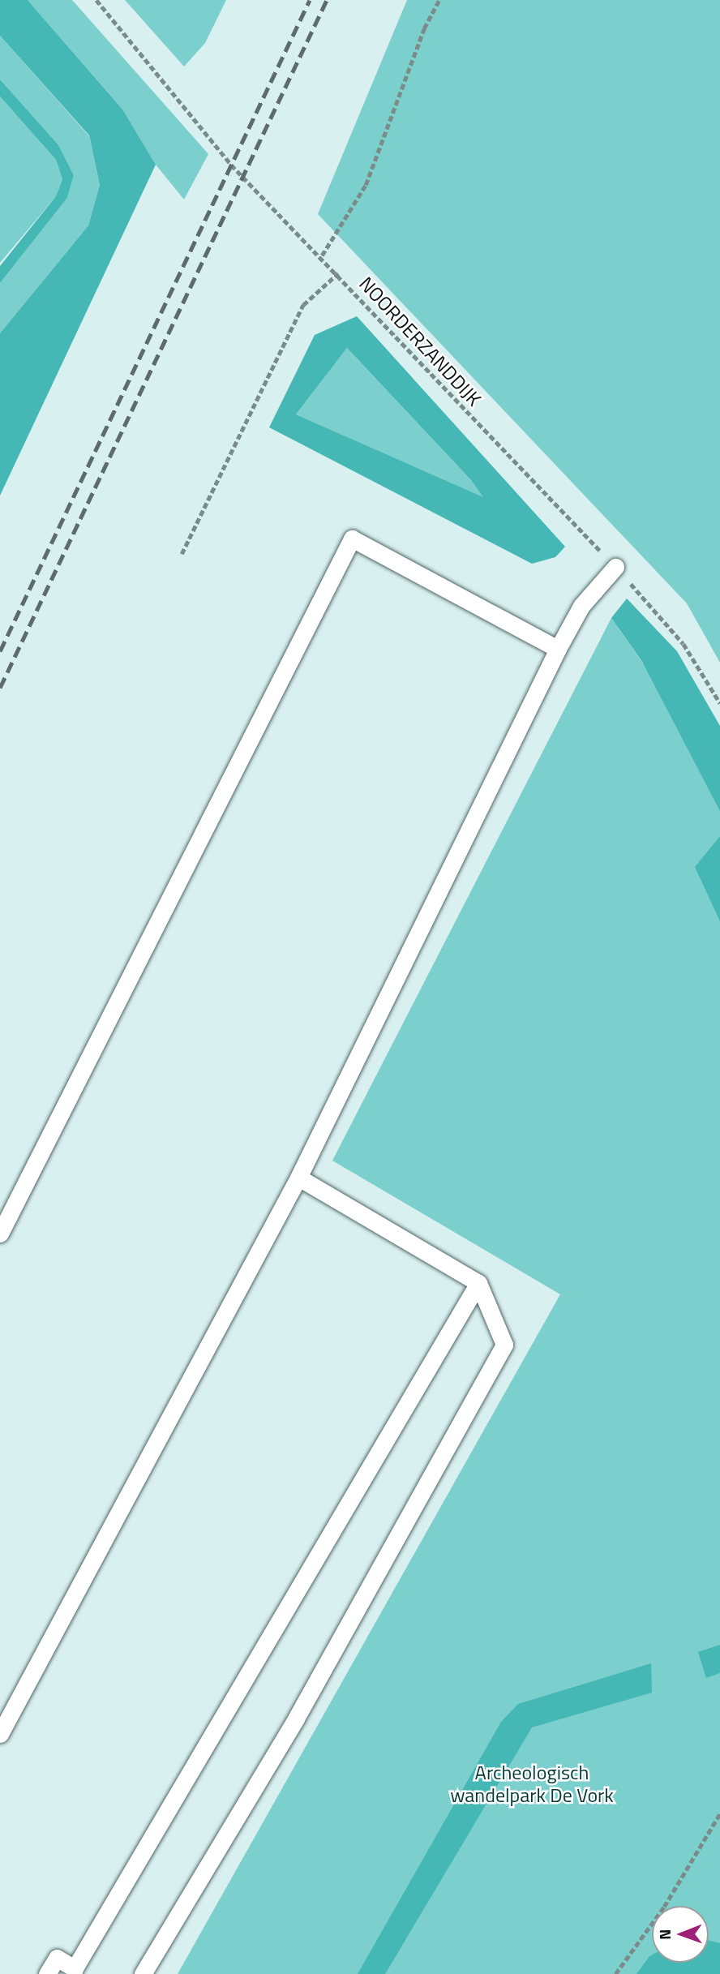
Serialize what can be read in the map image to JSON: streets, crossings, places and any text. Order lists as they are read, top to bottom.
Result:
{
  "streets": {
    "path": ["NOORDERZANDDIJK"]
  },
  "parks": ["Archeologisch wandelpark De Vork"],
  "north": "left"
}
